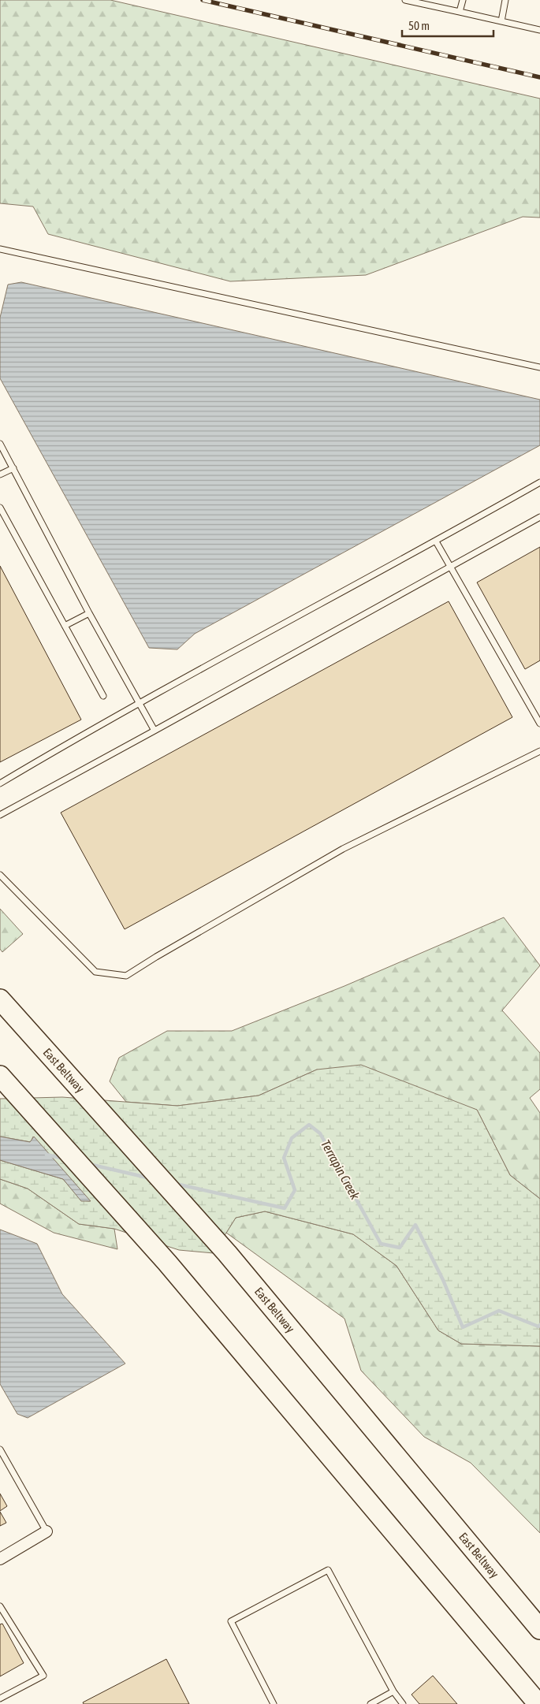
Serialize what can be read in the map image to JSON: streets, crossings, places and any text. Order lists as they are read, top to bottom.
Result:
{
  "streets": {
    "highway": ["East Beltway"]
  },
  "water": ["Terrapin Creek"],
  "scale_bar": "50 m"
}
